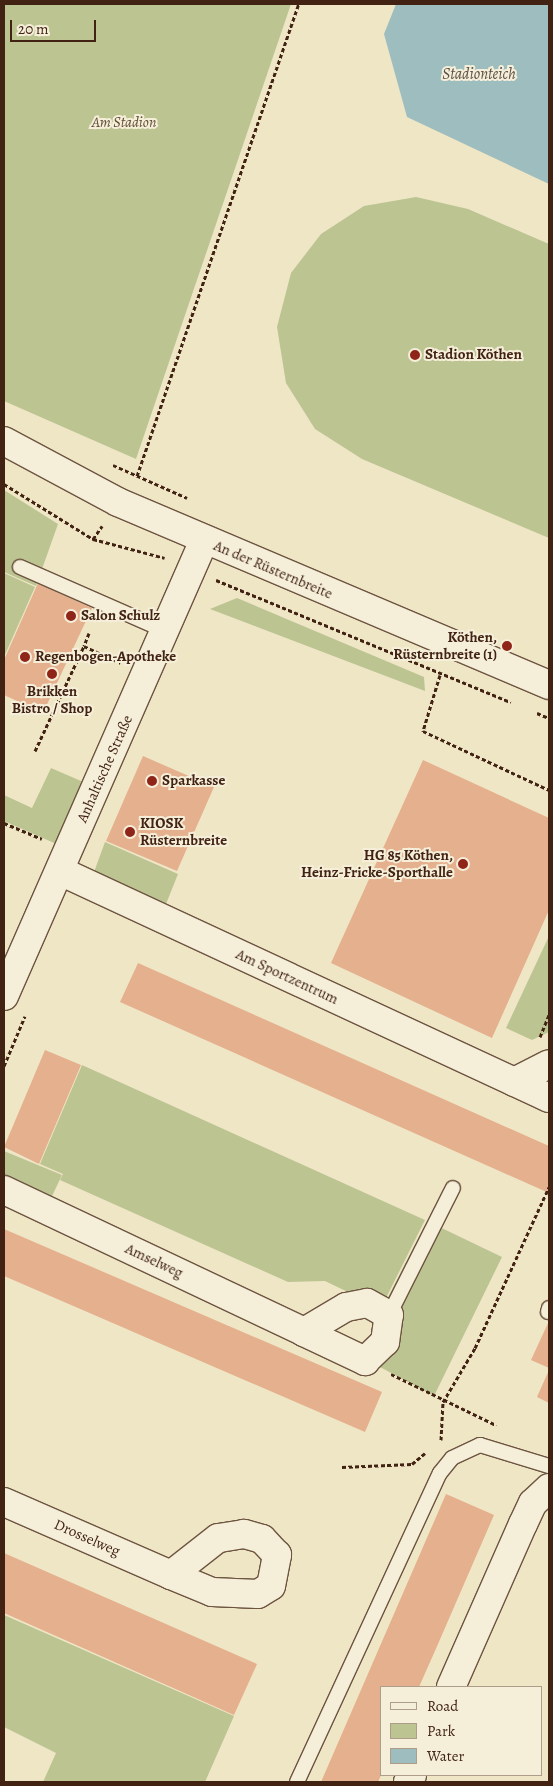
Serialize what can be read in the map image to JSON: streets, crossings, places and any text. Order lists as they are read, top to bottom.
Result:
{
  "streets": {
    "street": [
      "An der Rüsternbreite",
      "Anhaltische Straße",
      "Am Sportzentrum",
      "Amselweg",
      "Drosselweg"
    ]
  },
  "crossings": [
    ["An der Rüsternbreite", "Anhaltische Straße"],
    ["Anhaltische Straße", "Am Sportzentrum"]
  ],
  "water": ["Stadionteich"],
  "parks": ["Am Stadion"],
  "places": [
    "Stadion Köthen",
    "Salon Schulz",
    "Köthen, Rüsternbreite (1)",
    "Regenbogen-Apotheke",
    "Brikken Bistro / Shop",
    "Sparkasse",
    "KIOSK Rüsternbreite",
    "HG 85 Köthen, Heinz-Fricke-Sporthalle"
  ],
  "legend": ["Road", "Park", "Water"],
  "scale_bar": "20 m"
}
